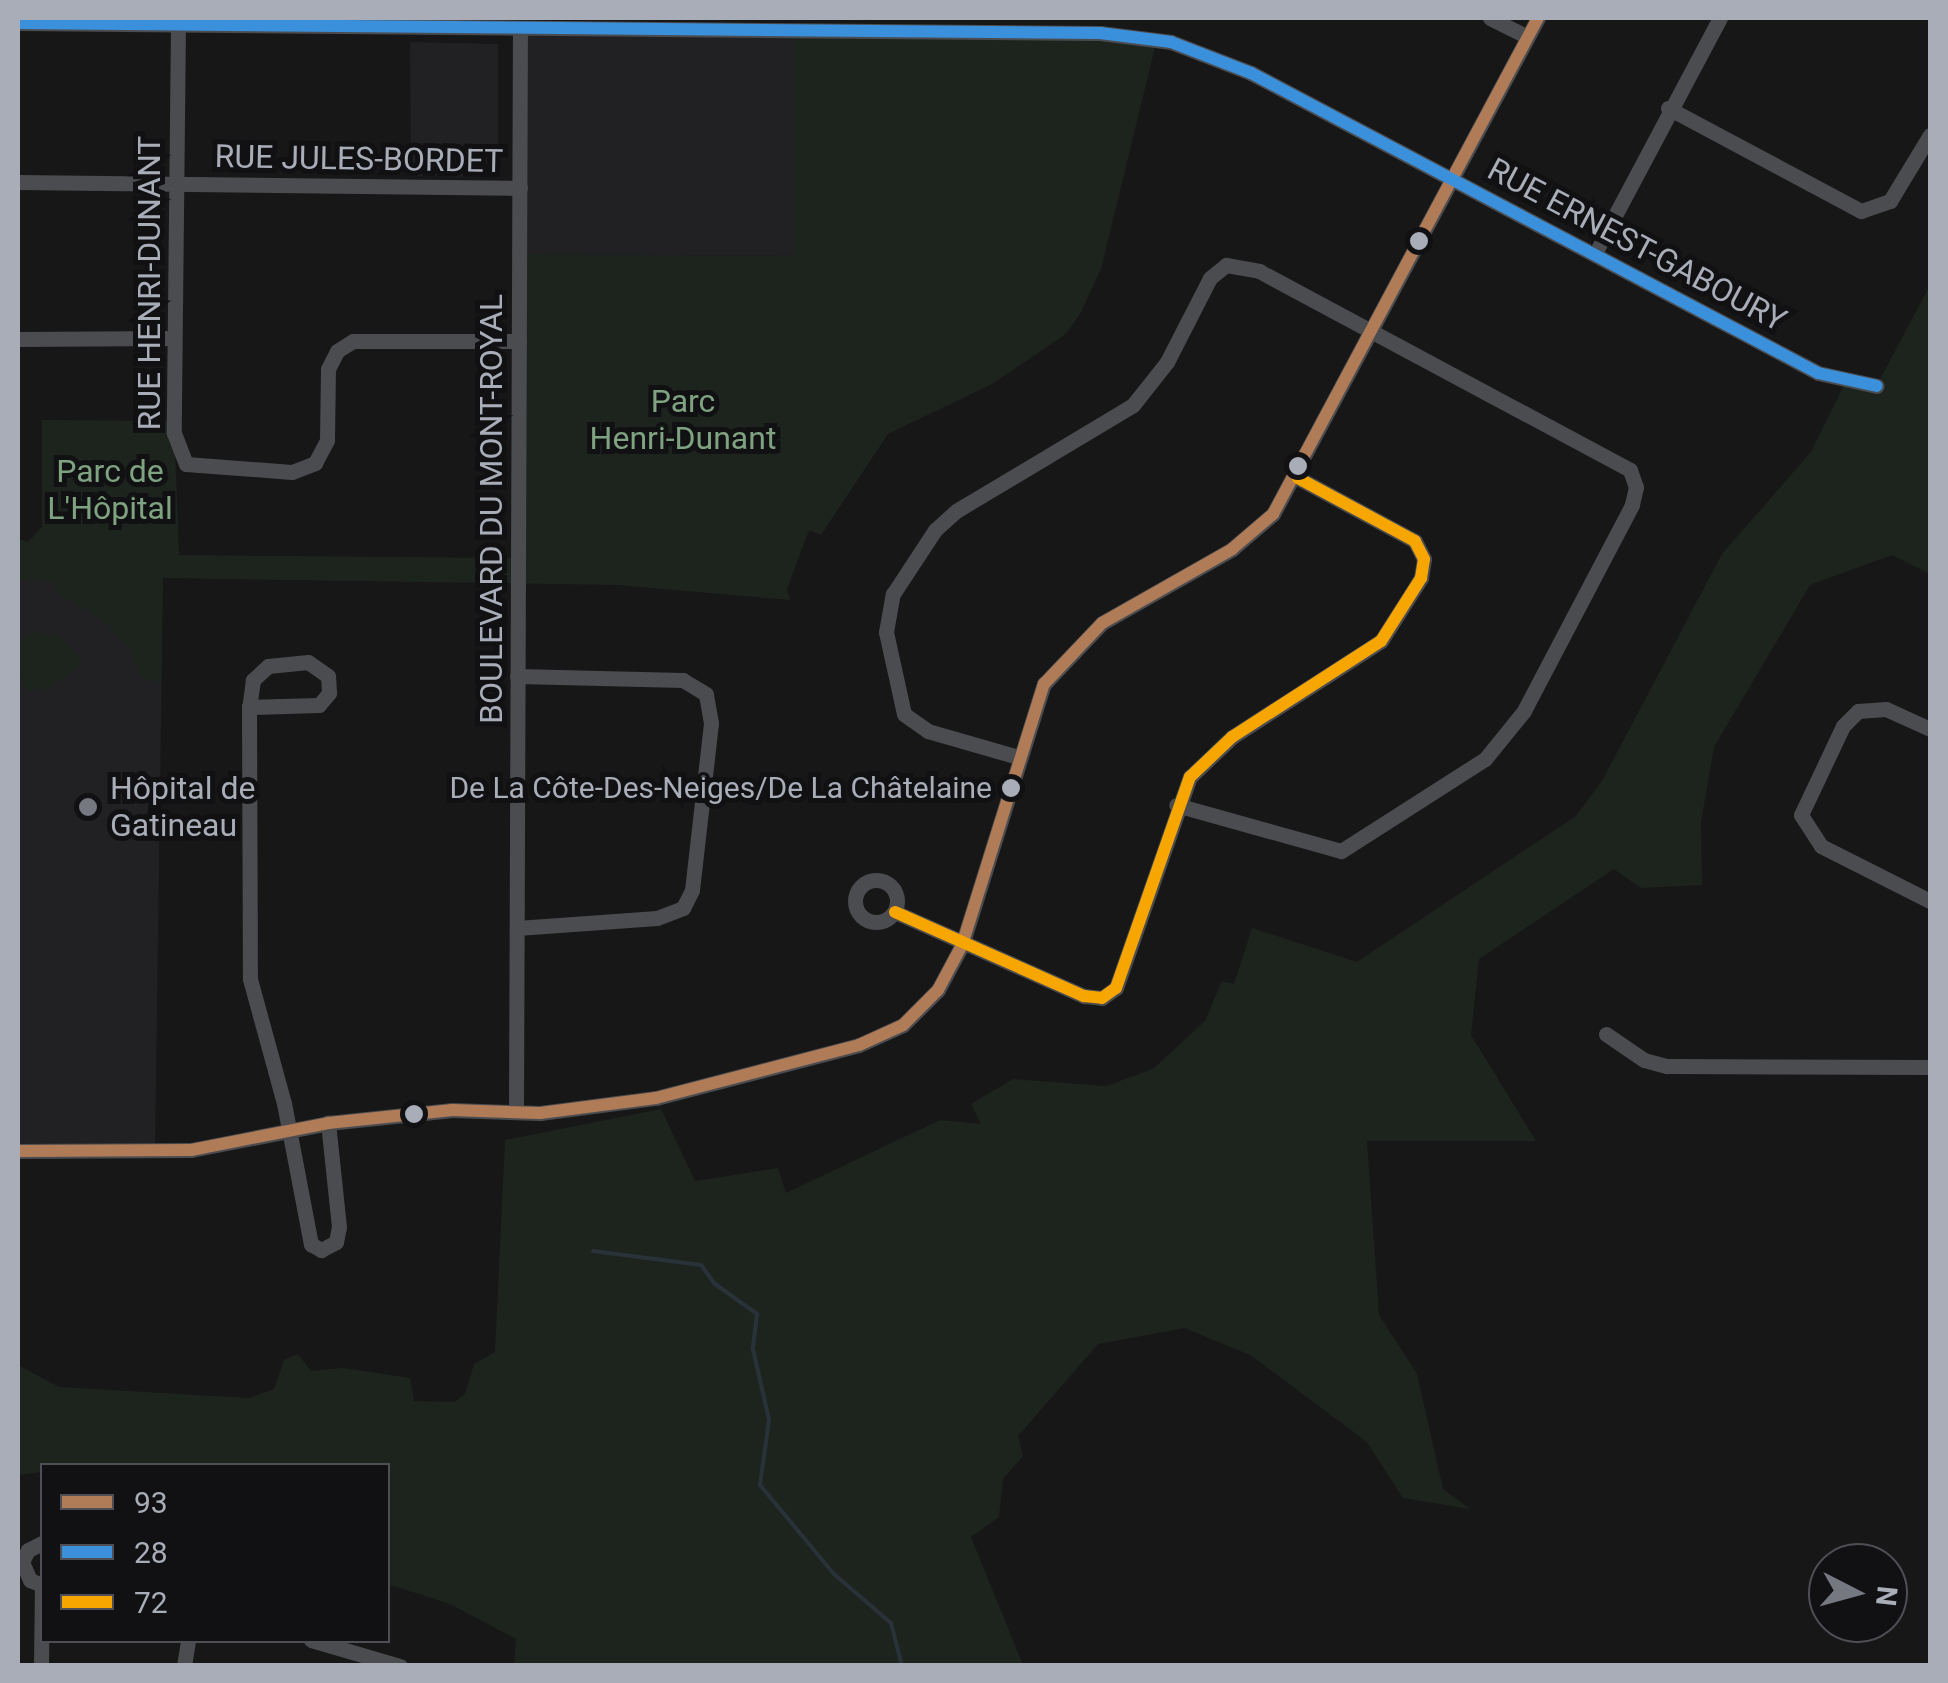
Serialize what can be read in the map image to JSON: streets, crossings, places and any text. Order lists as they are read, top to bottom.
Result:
{
  "streets": {
    "street": [
      "RUE JULES-BORDET",
      "RUE ERNEST-GABOURY",
      "RUE HENRI-DUNANT",
      "BOULEVARD DU MONT-ROYAL"
    ]
  },
  "crossings": [
    ["RUE JULES-BORDET", "RUE HENRI-DUNANT"],
    ["RUE JULES-BORDET", "BOULEVARD DU MONT-ROYAL"],
    ["RUE ERNEST-GABOURY", "RUE HENRI-DUNANT"],
    ["RUE ERNEST-GABOURY", "BOULEVARD DU MONT-ROYAL"],
    ["RUE HENRI-DUNANT", "BOULEVARD DU MONT-ROYAL"]
  ],
  "parks": ["Parc Henri-Dunant", "Parc de L'Hôpital"],
  "places": ["De La Côte-Des-Neiges/De La Châtelaine", "Hôpital de Gatineau"],
  "lines": ["transit line 93", "transit line 28", "transit line 72"],
  "legend": ["93", "28", "72"],
  "north": "right"
}
